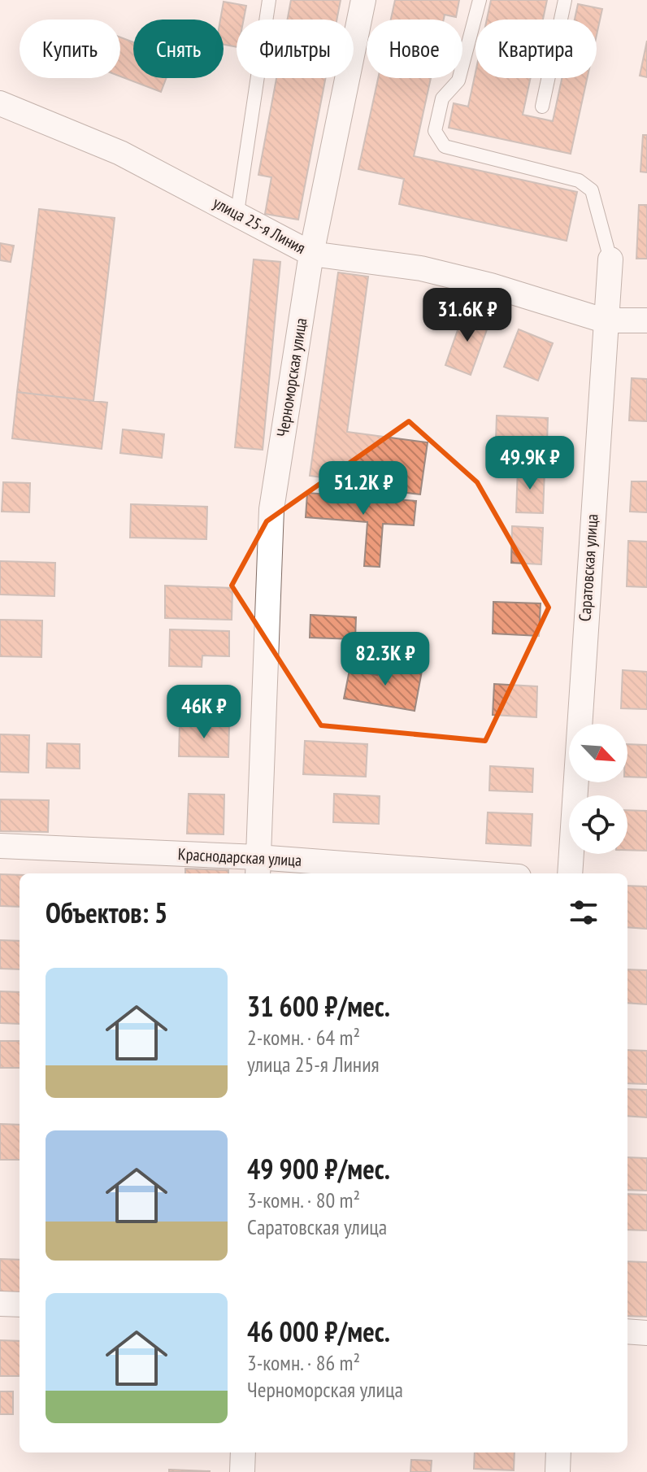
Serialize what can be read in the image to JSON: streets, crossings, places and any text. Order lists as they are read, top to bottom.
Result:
{
  "streets": {
    "street": [
      "улица 25-я Линия",
      "Черноморская улица",
      "Саратовская улица",
      "Краснодарская улица"
    ]
  },
  "crossings": [
    ["улица 25-я Линия", "Черноморская улица"],
    ["улица 25-я Линия", "Саратовская улица"],
    ["Черноморская улица", "Краснодарская улица"]
  ],
  "north": "bottom right",
  "page": {
    "chip": [
      "Купить",
      "Снять",
      "Фильтры",
      "Новое",
      "Квартира"
    ],
    "price": [
      "31.6K ₽",
      "49.9K ₽",
      "51.2K ₽",
      "82.3K ₽",
      "46K ₽"
    ],
    "heading": "Объектов: 5",
    "list": [
      {
        "name": "31 600 ₽/мес.",
        "note": "2-комн. · 64 m² · улица 25-я Линия"
      },
      {
        "name": "49 900 ₽/мес.",
        "note": "3-комн. · 80 m² · Саратовская улица"
      },
      {
        "name": "46 000 ₽/мес.",
        "note": "3-комн. · 86 m² · Черноморская улица"
      }
    ]
  }
}
